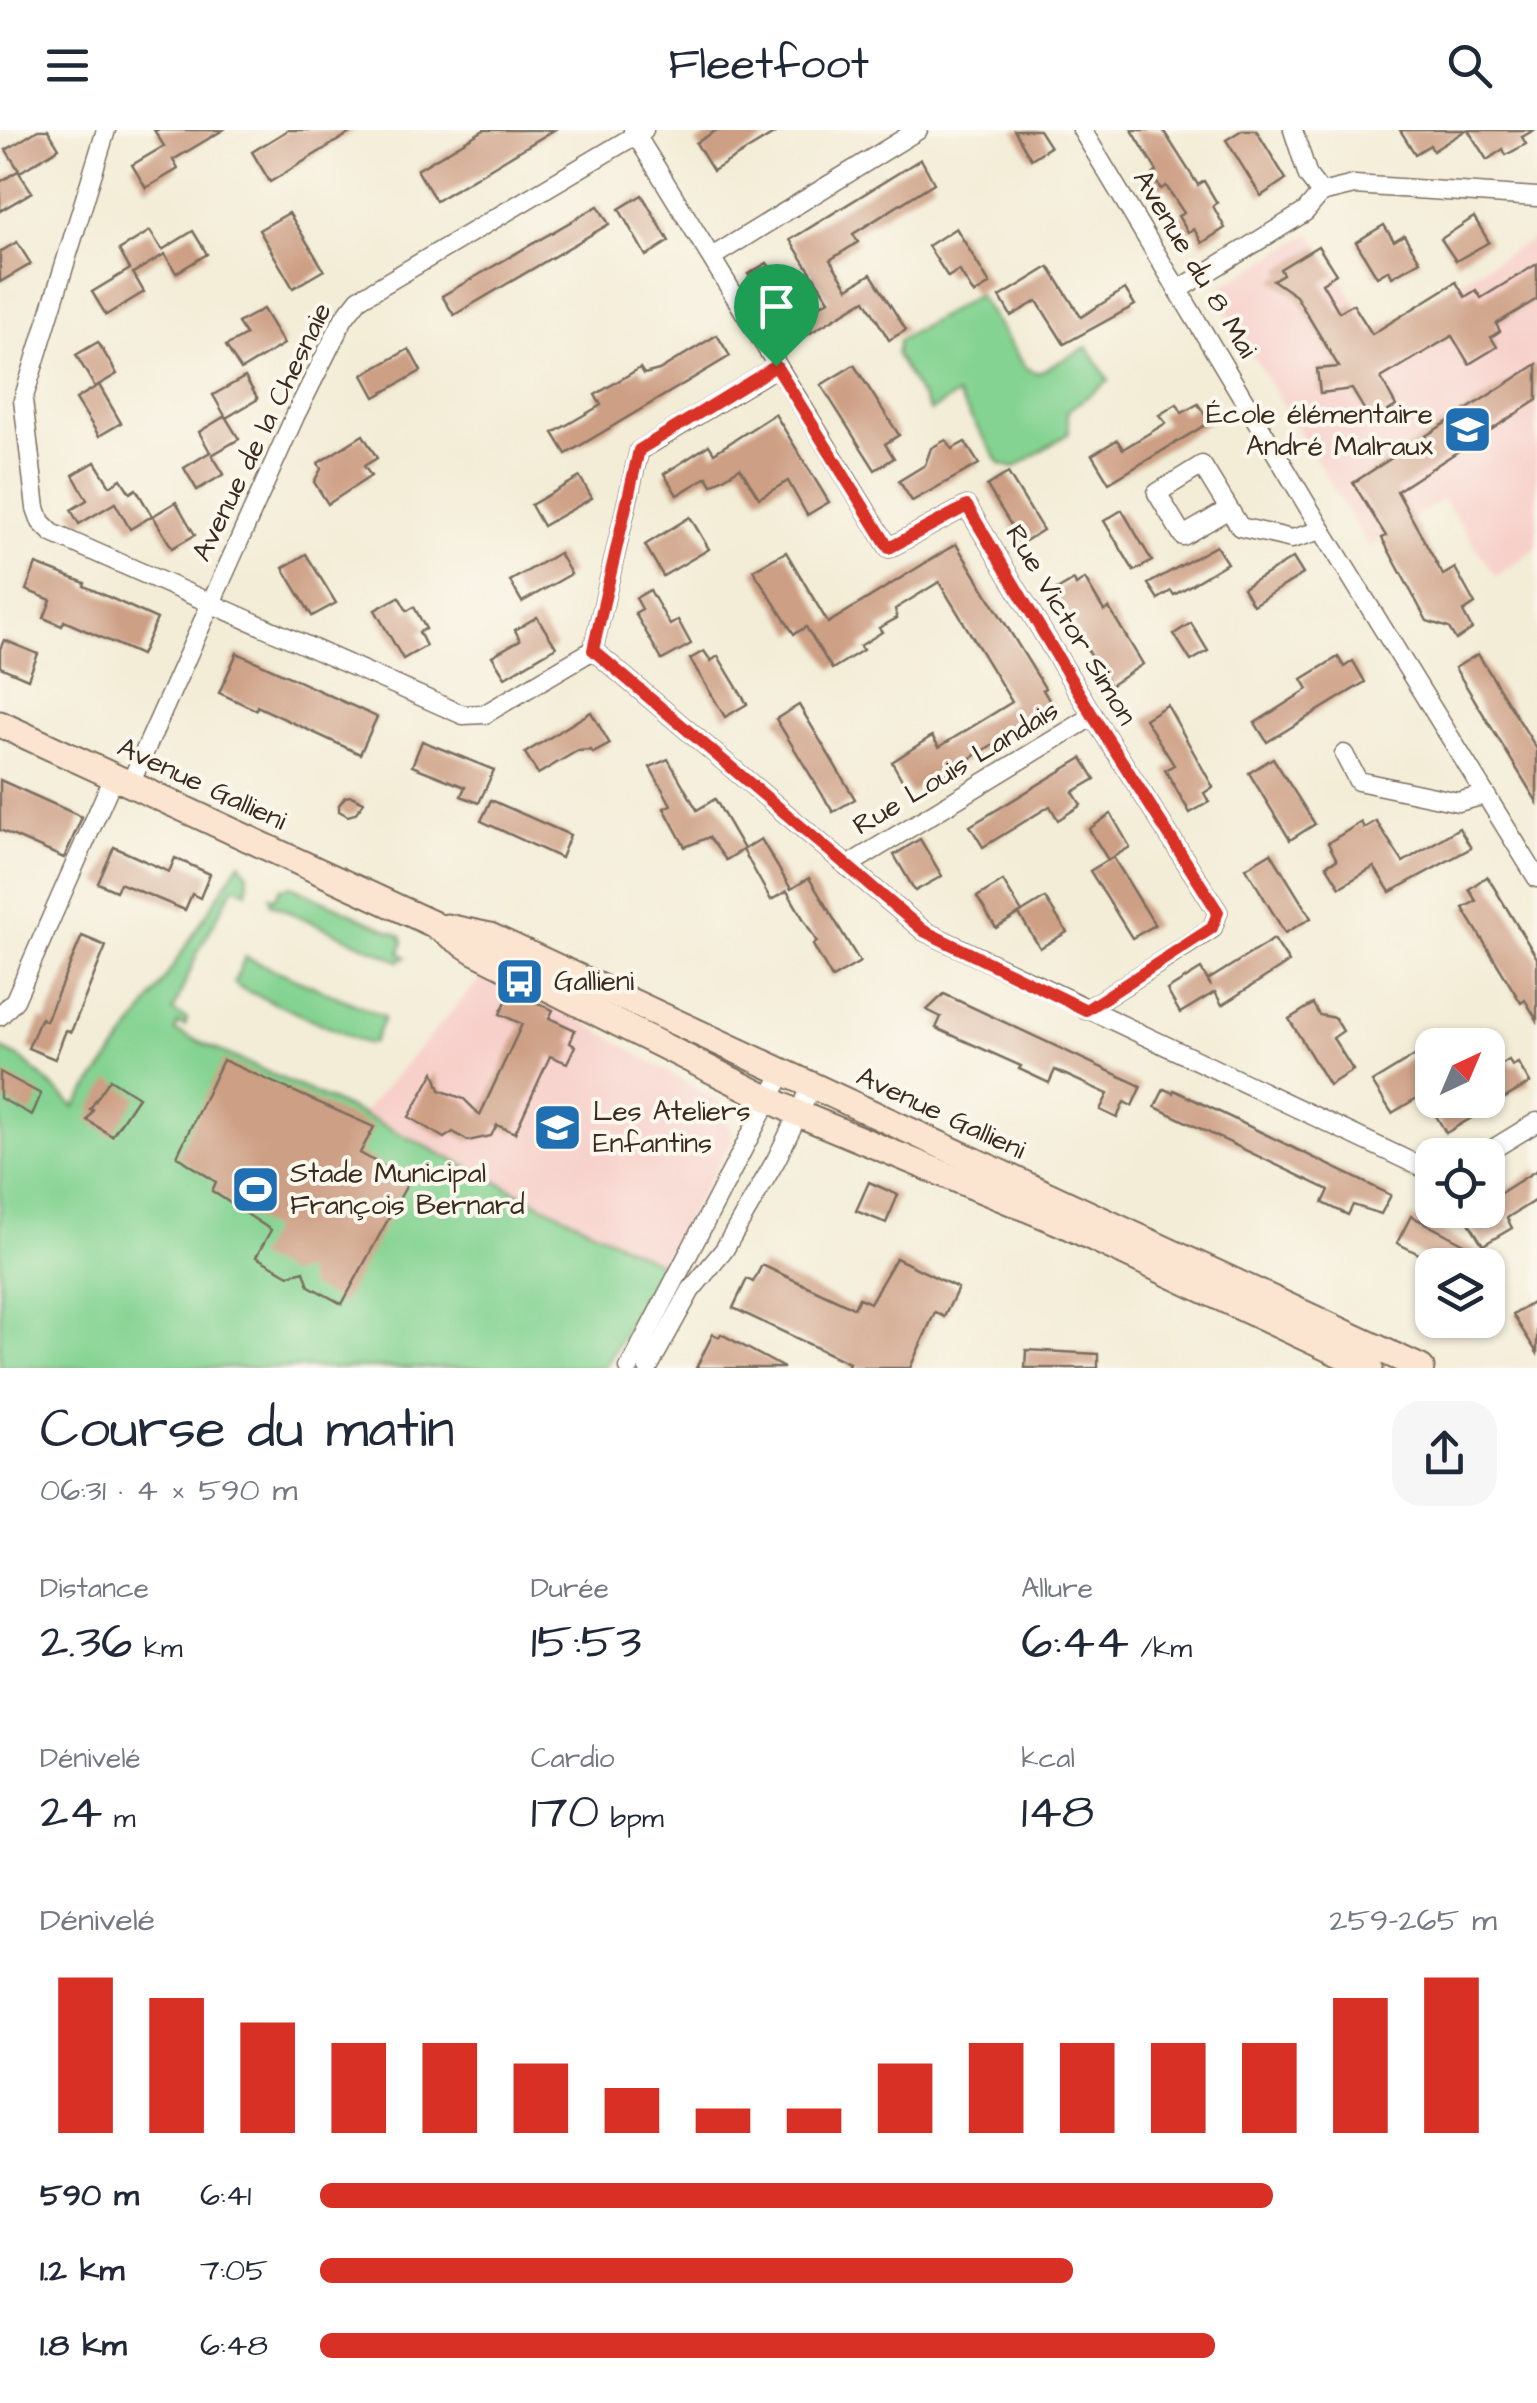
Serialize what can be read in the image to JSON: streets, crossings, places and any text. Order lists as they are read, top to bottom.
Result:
{
  "streets": {
    "main road": ["Avenue Gallieni"],
    "street": [
      "Avenue du 8 Mai",
      "Avenue de la Chesnaie",
      "Rue Victor Simon",
      "Rue Louis Landais"
    ]
  },
  "crossings": [
    ["Avenue de la Chesnaie", "Rue Victor Simon"],
    ["Avenue de la Chesnaie", "Avenue Gallieni"],
    ["Rue Victor Simon", "Rue Louis Landais"]
  ],
  "places": {
    "school or university": ["École élémentaire André Malraux", "Les Ateliers Enfantins"],
    "bus stop": ["Gallieni"],
    "sports": ["Stade Municipal François Bernard"]
  },
  "north": "top right",
  "page": {
    "header": "Fleetfoot",
    "heading": ["Course du matin", "06:31 · 4 × 590 m"],
    "stats": [
      ["Distance", "2.36 km"],
      ["Durée", "15:53"],
      ["Allure", "6:44 /km"],
      ["Dénivelé", "24 m"],
      ["Cardio", "170 bpm"],
      ["kcal", "148"]
    ],
    "chart": ["Dénivelé", "259–265 m"],
    "list": [
      {
        "name": "590 m",
        "note": "6:41"
      },
      {
        "name": "1.2 km",
        "note": "7:05"
      },
      {
        "name": "1.8 km",
        "note": "6:48"
      }
    ]
  }
}
